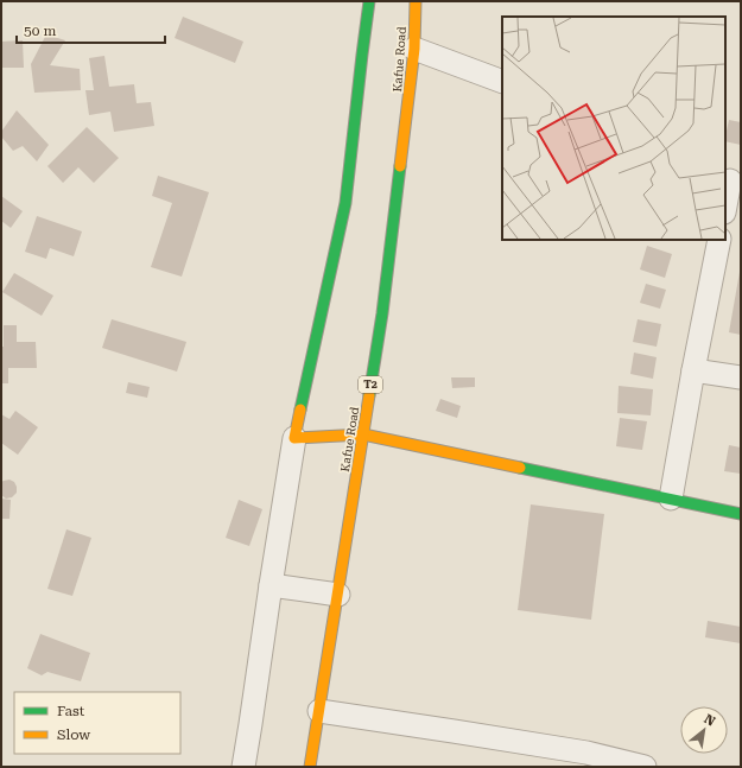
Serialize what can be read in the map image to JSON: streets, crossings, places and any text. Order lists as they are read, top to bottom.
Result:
{
  "streets": {
    "main road": ["Kafue Road", "T2"]
  },
  "legend": ["Fast", "Slow"],
  "scale_bar": "50 m",
  "north": "top right"
}
